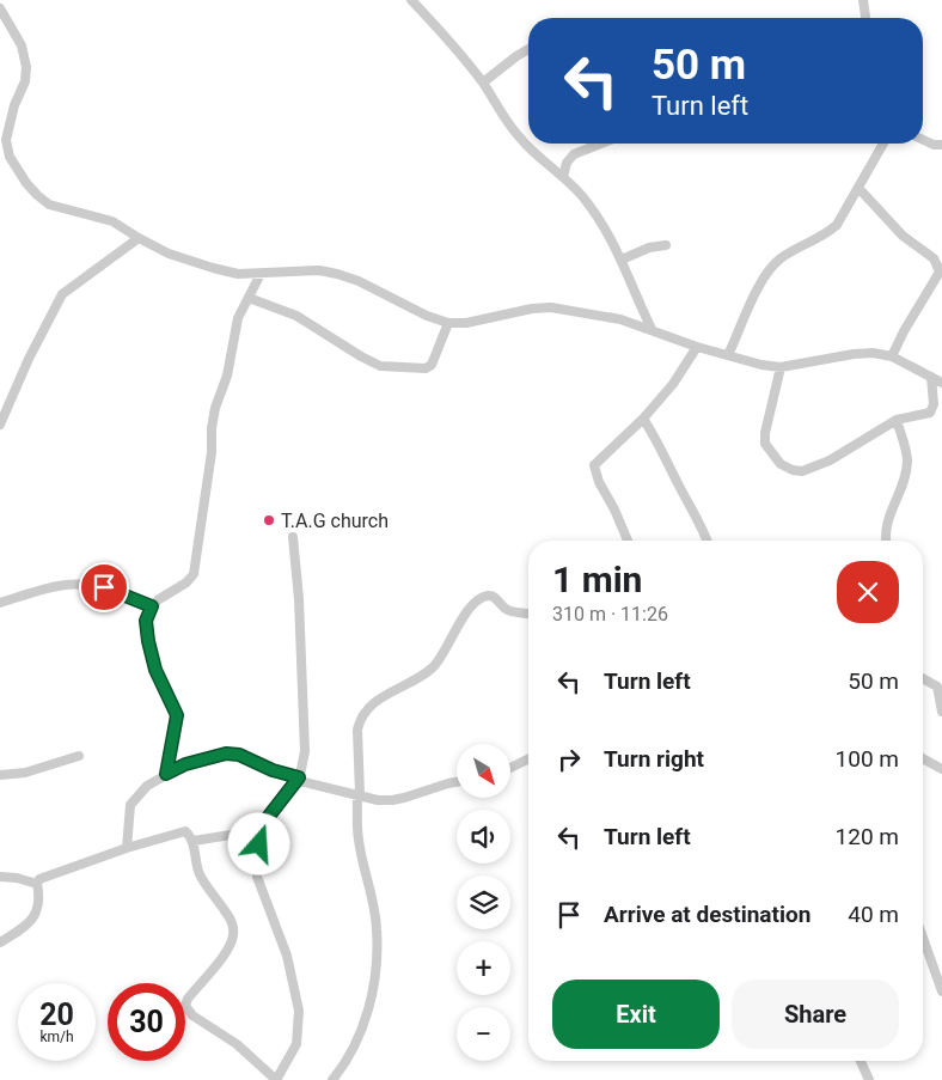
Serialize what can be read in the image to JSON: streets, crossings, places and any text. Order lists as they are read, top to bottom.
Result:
{
  "places": ["T.A.G church"],
  "north": "bottom right",
  "page": {
    "turn": ["50 m", "Turn left"],
    "heading": ["1 min", "310 m · 11:26"],
    "list": [
      {
        "name": "Turn left",
        "value": "50 m"
      },
      {
        "name": "Turn right",
        "value": "100 m"
      },
      {
        "name": "Turn left",
        "value": "120 m"
      },
      {
        "name": "Arrive at destination",
        "value": "40 m"
      }
    ],
    "map_buttons": ["+", "−"],
    "buttons": ["Exit", "Share"],
    "speed": "20 km/h",
    "limit": "30"
  }
}
